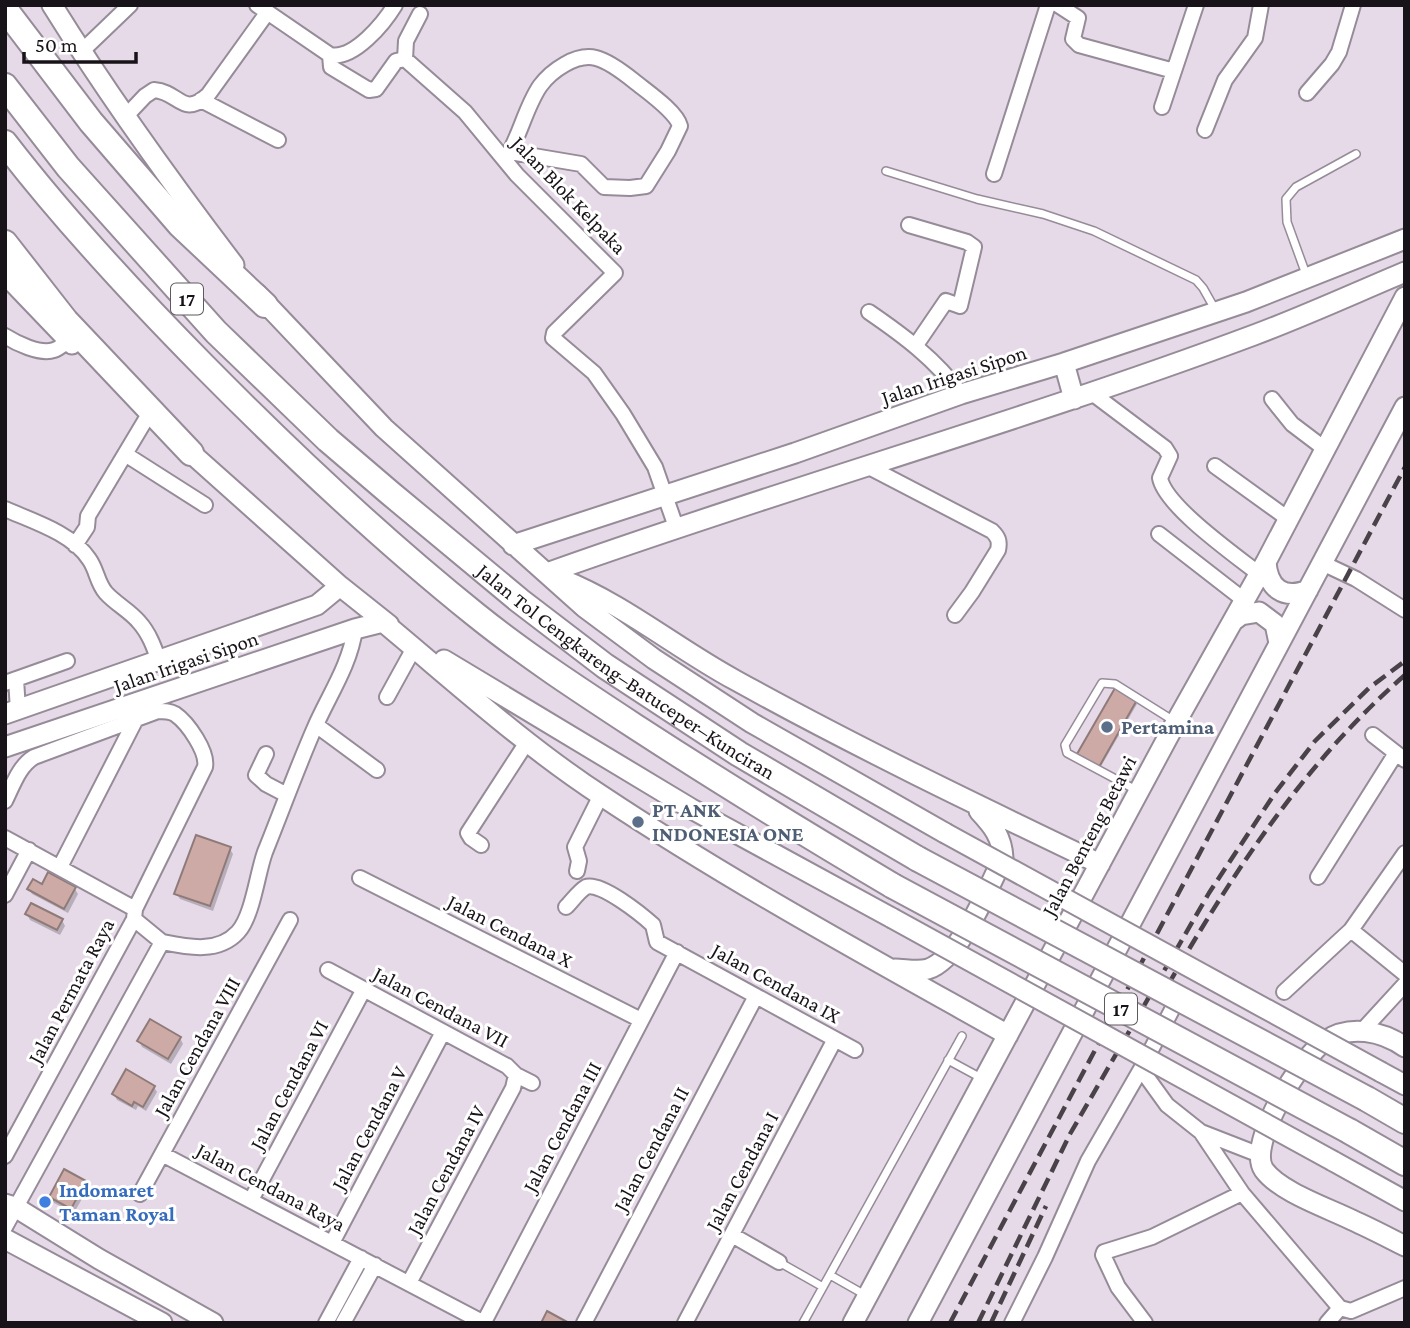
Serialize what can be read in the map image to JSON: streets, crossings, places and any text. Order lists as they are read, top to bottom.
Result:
{
  "streets": {
    "highway": ["17", "Jalan Tol Cengkareng–Batuceper–Kunciran"],
    "main road": ["Jalan Irigasi Sipon", "Jalan Benteng Betawi"],
    "street": [
      "Jalan Blok Kelpaka",
      "Jalan Cendana X",
      "Jalan Cendana IX",
      "Jalan Permata Raya",
      "Jalan Cendana VII",
      "Jalan Cendana VIII",
      "Jalan Cendana VI",
      "Jalan Cendana III",
      "Jalan Cendana V",
      "Jalan Cendana II",
      "Jalan Cendana IV",
      "Jalan Cendana I",
      "Jalan Cendana Raya"
    ]
  },
  "crossings": [
    ["Jalan Blok Kelpaka", "Jalan Irigasi Sipon"],
    ["Jalan Cendana X", "Jalan Cendana III"],
    ["Jalan Cendana IX", "Jalan Cendana III"],
    ["Jalan Cendana IX", "Jalan Cendana II"],
    ["Jalan Cendana IX", "Jalan Cendana I"],
    ["Jalan Cendana VII", "Jalan Cendana VI"],
    ["Jalan Cendana VII", "Jalan Cendana V"],
    ["Jalan Cendana VII", "Jalan Cendana IV"],
    ["Jalan Cendana VIII", "Jalan Cendana Raya"],
    ["Jalan Cendana VI", "Jalan Cendana Raya"],
    ["Jalan Cendana III", "Jalan Cendana Raya"],
    ["Jalan Cendana V", "Jalan Cendana Raya"],
    ["Jalan Cendana IV", "Jalan Cendana Raya"]
  ],
  "places": ["Pertamina", "PT ANK INDONESIA ONE", "Indomaret Taman Royal"],
  "scale_bar": "50 m"
}
